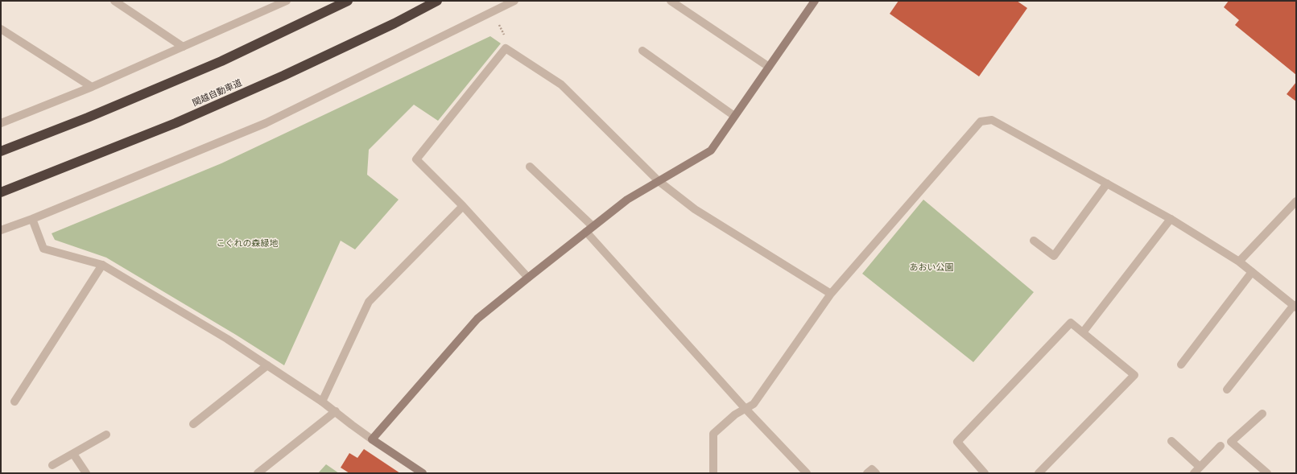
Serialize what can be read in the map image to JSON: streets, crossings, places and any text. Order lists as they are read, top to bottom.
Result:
{
  "streets": {
    "highway": ["関越自動車道"]
  },
  "parks": ["こぐれの森緑地", "あおい公園"]
}
